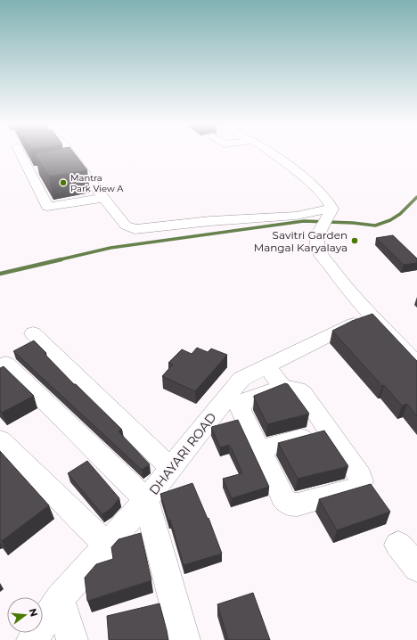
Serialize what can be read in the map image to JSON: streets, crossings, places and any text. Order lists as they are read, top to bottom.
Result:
{
  "streets": {
    "street": ["DHAYARI ROAD"]
  },
  "places": ["Mantra Park View A", "Savitri Garden Mangal Karyalaya"],
  "north": "right"
}
